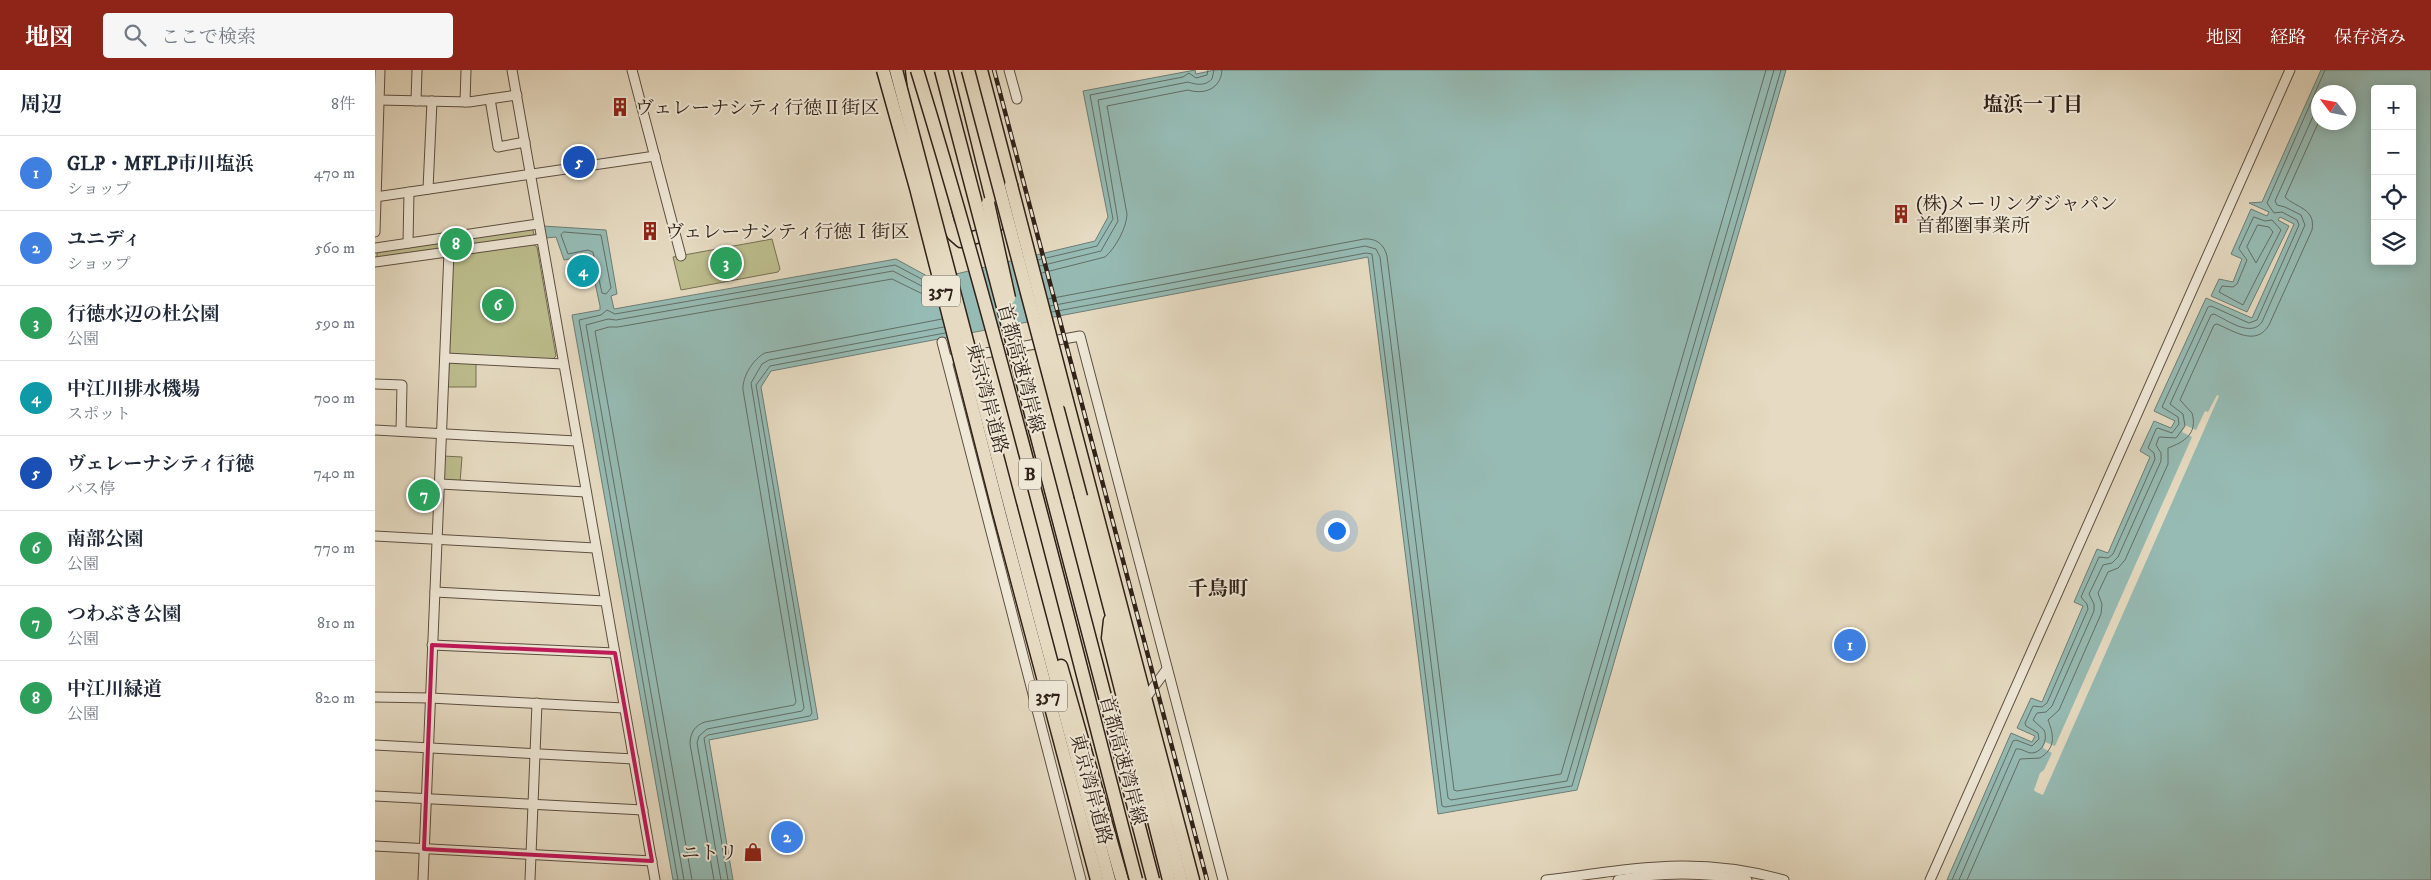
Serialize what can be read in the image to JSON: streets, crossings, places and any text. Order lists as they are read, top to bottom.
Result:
{
  "streets": {
    "highway": [
      "357",
      "首都高速湾岸線",
      "東京湾岸道路",
      "B"
    ]
  },
  "districts": ["塩浜一丁目", "千鳥町"],
  "places": {
    "building": ["ヴェレーナシティ行徳Ⅱ街区", "(株)メーリングジャパン 首都圏事業所", "ヴェレーナシティ行徳Ⅰ街区"],
    "shop": ["ニトリ"]
  },
  "north": "top left",
  "page": {
    "header": "地図",
    "search": "ここで検索",
    "nav": ["地図", "経路", "保存済み"],
    "heading": ["周辺", "8件"],
    "map_buttons": ["+", "−"],
    "list": [
      {
        "mark": "1",
        "name": "GLP・MFLP市川塩浜",
        "note": "ショップ",
        "value": "470 m"
      },
      {
        "mark": "2",
        "name": "ユニディ",
        "note": "ショップ",
        "value": "560 m"
      },
      {
        "mark": "3",
        "name": "行徳水辺の杜公園",
        "note": "公園",
        "value": "590 m"
      },
      {
        "mark": "4",
        "name": "中江川排水機場",
        "note": "スポット",
        "value": "700 m"
      },
      {
        "mark": "5",
        "name": "ヴェレーナシティ行徳",
        "note": "バス停",
        "value": "740 m"
      },
      {
        "mark": "6",
        "name": "南部公園",
        "note": "公園",
        "value": "770 m"
      },
      {
        "mark": "7",
        "name": "つわぶき公園",
        "note": "公園",
        "value": "810 m"
      },
      {
        "mark": "8",
        "name": "中江川緑道",
        "note": "公園",
        "value": "820 m"
      }
    ],
    "pins": [
      "5",
      "8",
      "3",
      "4",
      "6",
      "7",
      "1",
      "2"
    ]
  }
}
